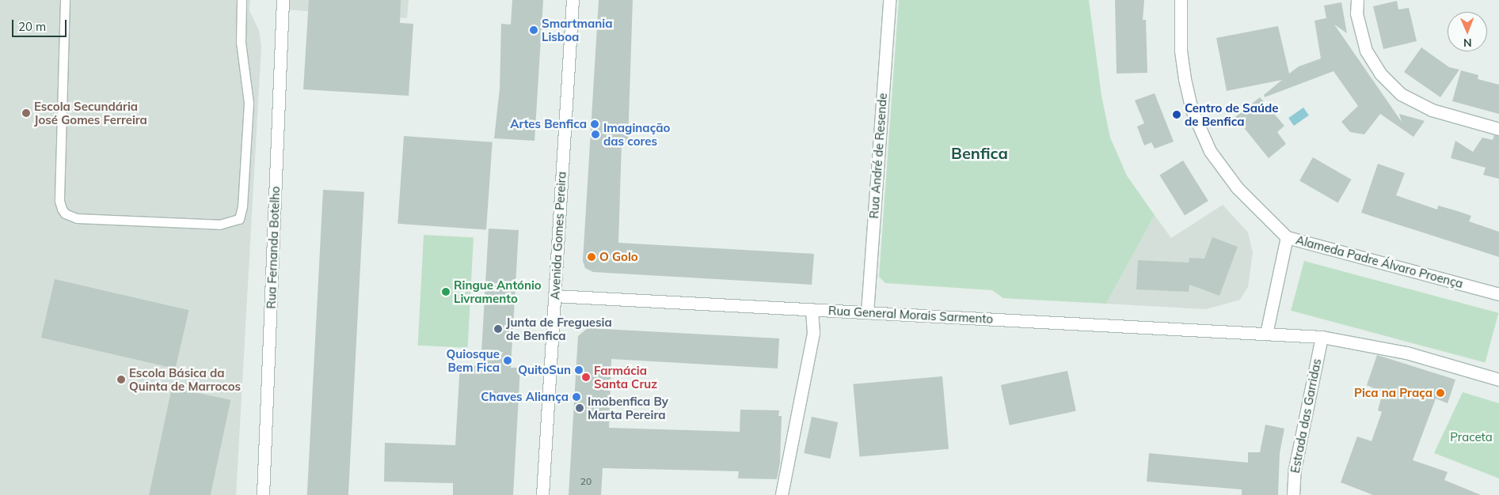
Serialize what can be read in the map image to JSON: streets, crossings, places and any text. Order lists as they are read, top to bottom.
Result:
{
  "streets": {
    "street": [
      "Rua André de Resende",
      "Avenida Gomes Pereira",
      "Rua Fernanda Botelho",
      "Alameda Padre Álvaro Proença",
      "Rua General Morais Sarmento",
      "Estrada das Garridas"
    ]
  },
  "crossings": [
    ["Rua André de Resende", "Rua General Morais Sarmento"],
    ["Avenida Gomes Pereira", "Rua General Morais Sarmento"],
    ["Alameda Padre Álvaro Proença", "Rua General Morais Sarmento"]
  ],
  "districts": ["Benfica"],
  "parks": ["Praceta"],
  "places": [
    "Smartmania Lisboa",
    "Escola Secundária José Gomes Ferreira",
    "Centro de Saúde de Benfica",
    "Artes Benfica",
    "Imaginação das cores",
    "O Golo",
    "Ringue António Livramento",
    "Junta de Freguesia de Benfica",
    "Quiosque Bem Fica",
    "QuitoSun",
    "Farmácia Santa Cruz",
    "Escola Básica da Quinta de Marrocos",
    "Pica na Praça",
    "Chaves Aliança",
    "Imobenfica By Marta Pereira"
  ],
  "house_numbers": ["20"],
  "scale_bar": "20 m",
  "north": "bottom"
}
